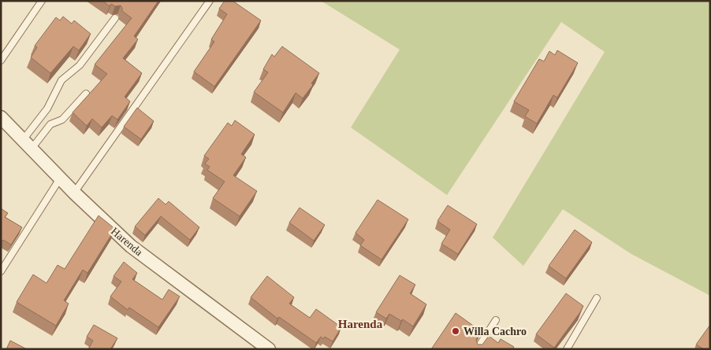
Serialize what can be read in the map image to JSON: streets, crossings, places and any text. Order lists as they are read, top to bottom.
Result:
{
  "streets": {
    "street": ["Harenda"]
  },
  "districts": ["Harenda"],
  "places": ["Willa Cachro"]
}
